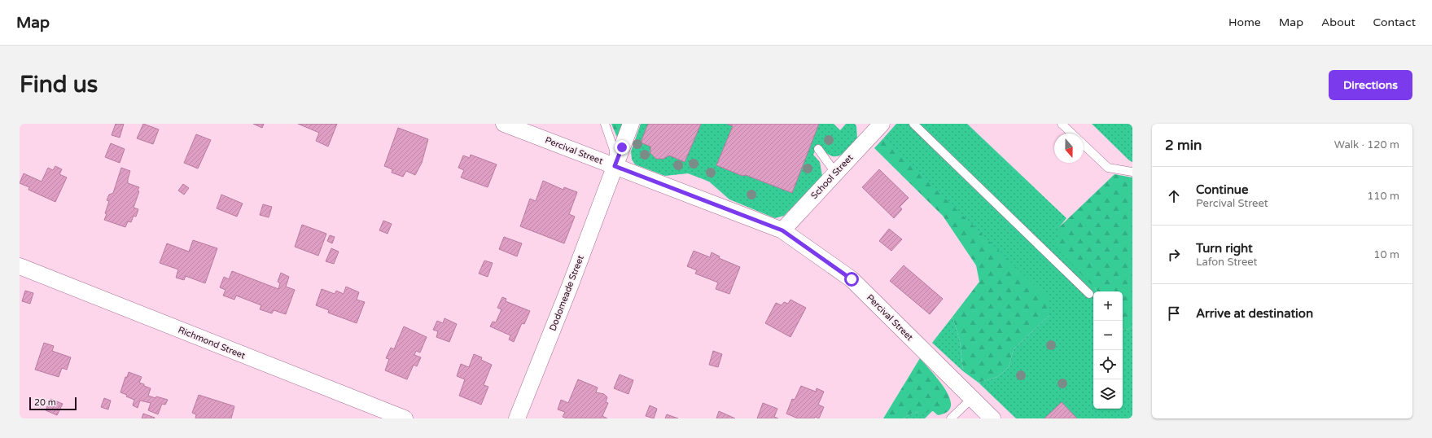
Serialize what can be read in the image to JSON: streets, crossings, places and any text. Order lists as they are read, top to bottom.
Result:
{
  "streets": {
    "street": [
      "Percival Street",
      "School Street",
      "Dodomeade Street",
      "Richmond Street"
    ]
  },
  "crossings": [
    ["Percival Street", "School Street"],
    ["Percival Street", "Dodomeade Street"]
  ],
  "scale_bar": "20 m",
  "north": "bottom",
  "page": {
    "header": "Map",
    "nav": [
      "Home",
      "Map",
      "About",
      "Contact"
    ],
    "buttons": "Directions",
    "title": "Find us",
    "heading": ["2 min", "Walk · 120 m"],
    "list": [
      ["Continue", "Percival Street", "110 m"],
      ["Turn right", "Lafon Street", "10 m"],
      "Arrive at destination"
    ],
    "map_buttons": ["+", "−"],
    "scale": "20 m"
  }
}
